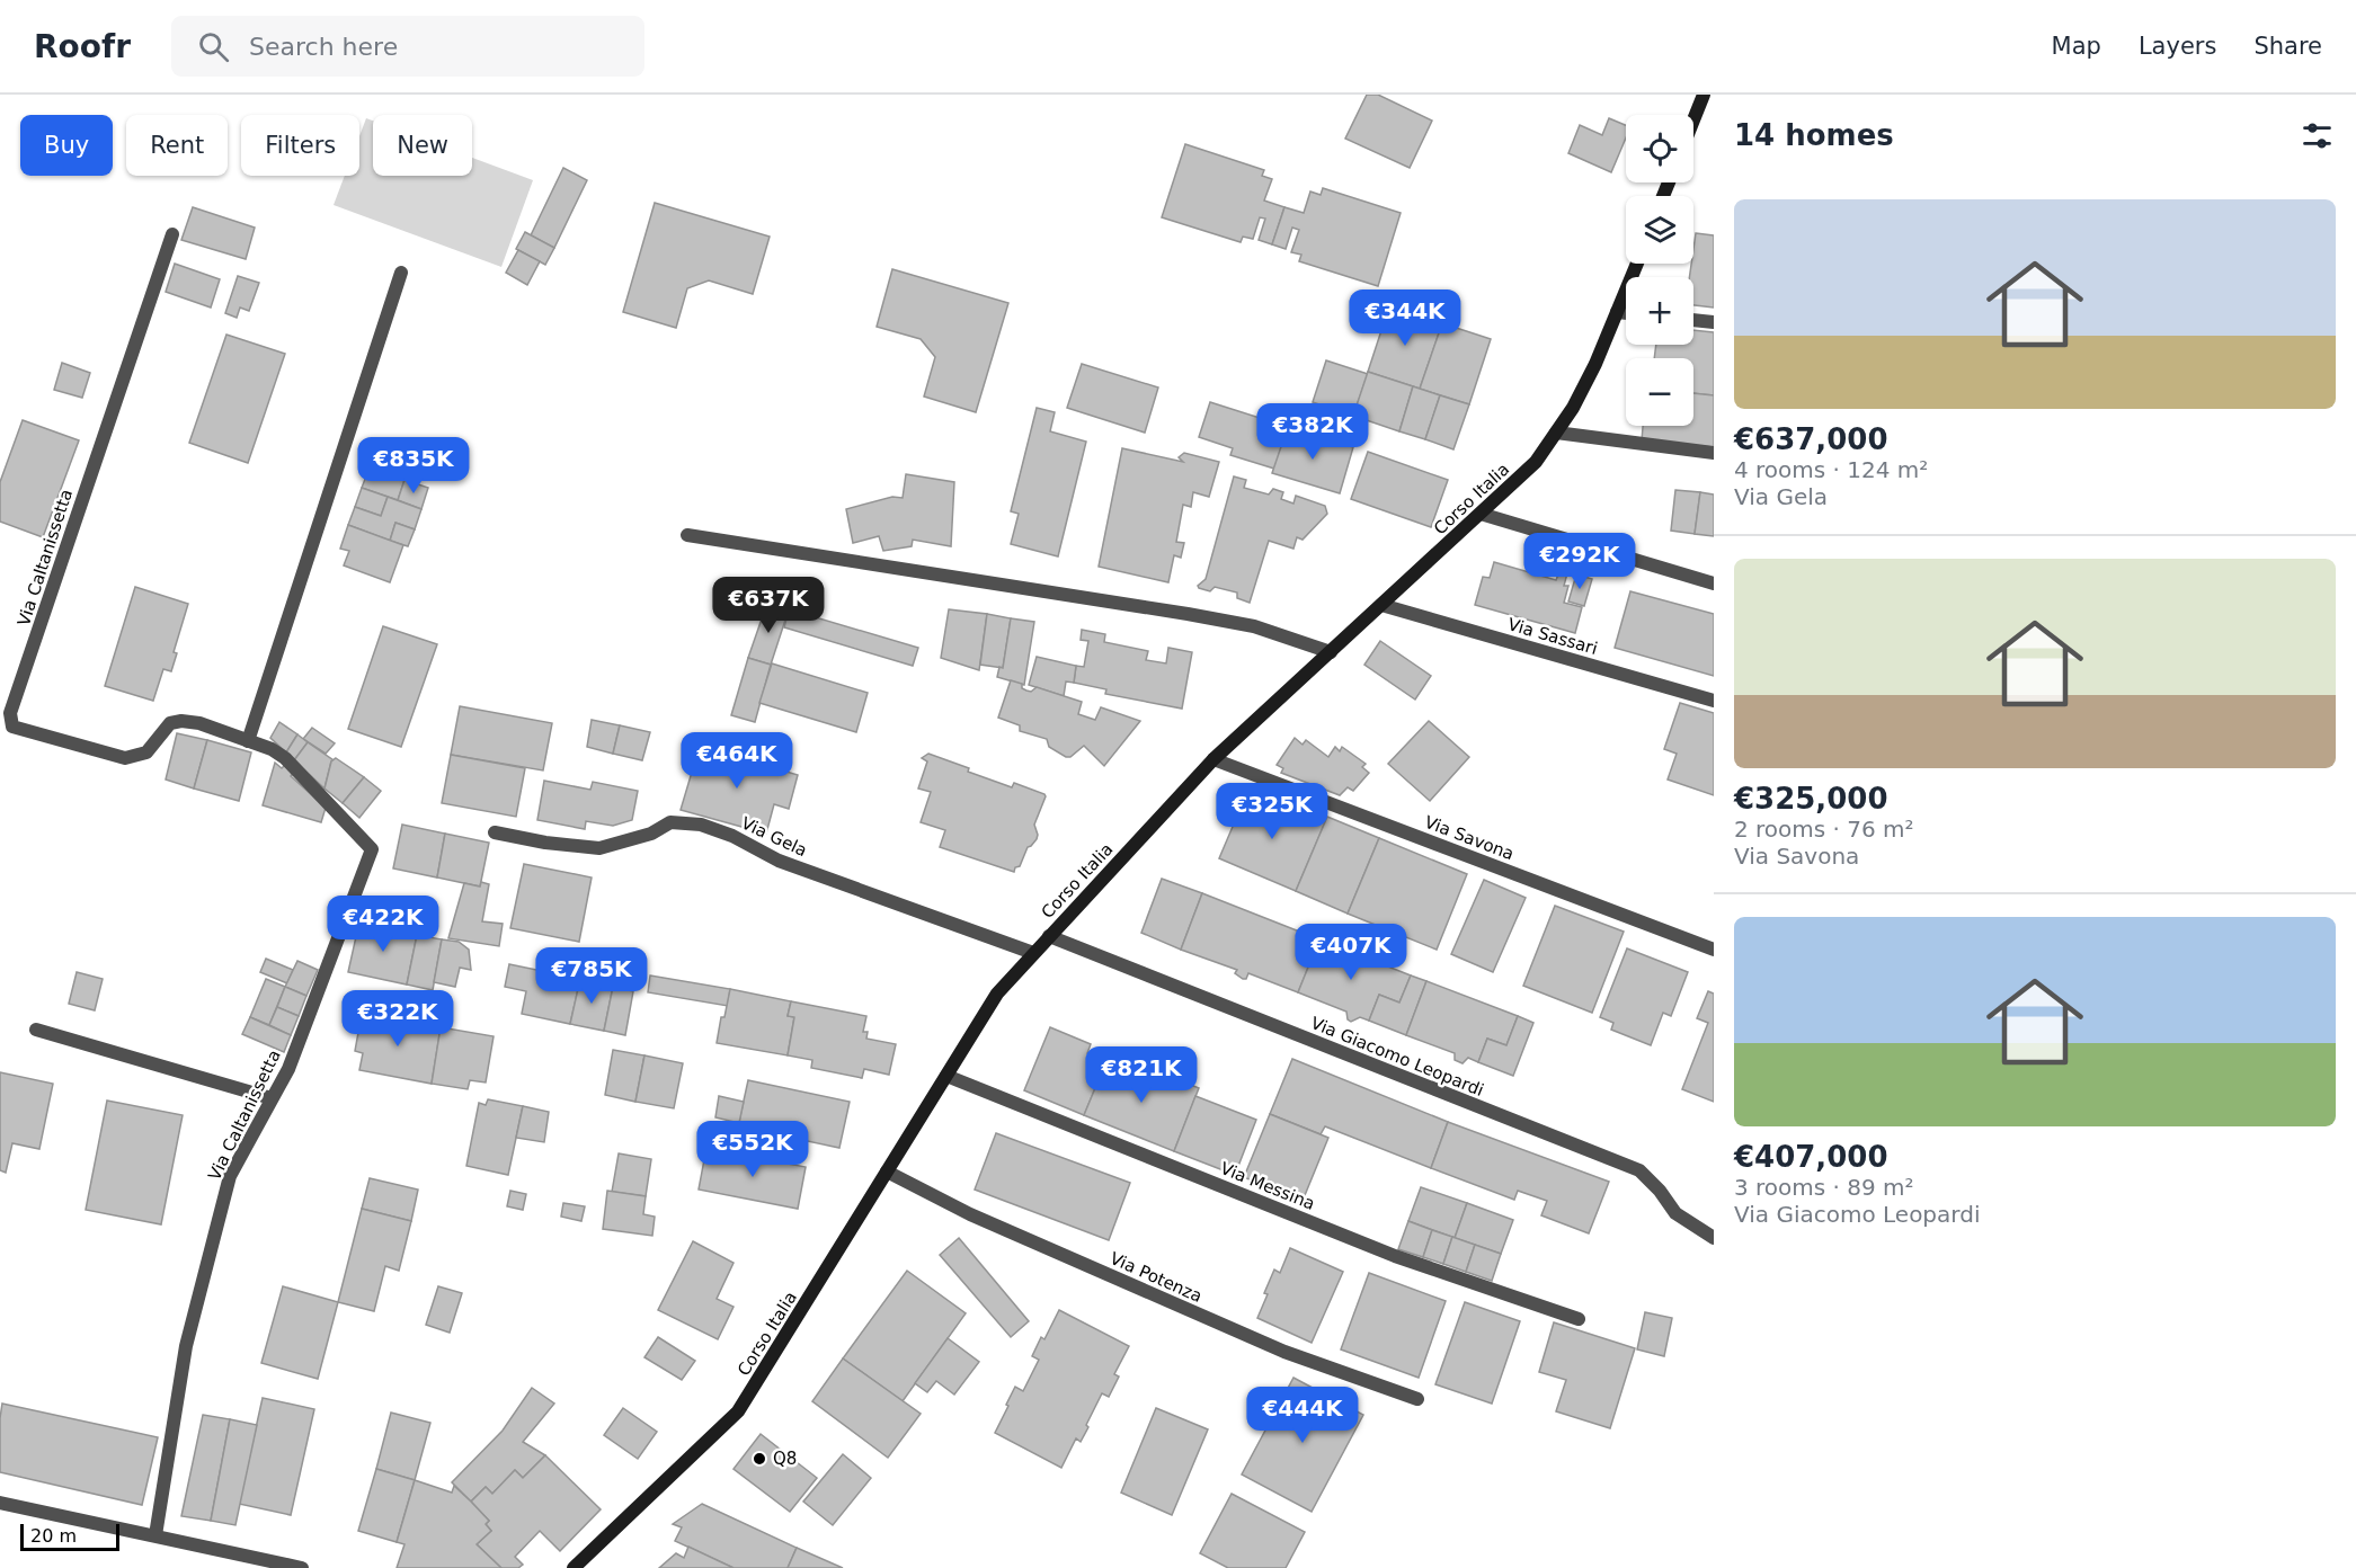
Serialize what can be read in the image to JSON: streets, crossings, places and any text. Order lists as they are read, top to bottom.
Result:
{
  "streets": {
    "street": [
      "Corso Italia",
      "Via Caltanissetta",
      "Via Sassari",
      "Via Gela",
      "Via Savona",
      "Via Giacomo Leopardi",
      "Via Messina",
      "Via Potenza"
    ]
  },
  "crossings": [
    ["Corso Italia", "Via Sassari"],
    ["Corso Italia", "Via Gela"],
    ["Corso Italia", "Via Savona"],
    ["Corso Italia", "Via Giacomo Leopardi"],
    ["Corso Italia", "Via Messina"],
    ["Corso Italia", "Via Potenza"]
  ],
  "places": ["Q8"],
  "scale_bar": "20 m",
  "page": {
    "header": "Roofr",
    "search": "Search here",
    "nav": ["Map", "Layers", "Share"],
    "heading": "14 homes",
    "map_buttons": ["+", "−"],
    "chip": [
      "Buy",
      "Rent",
      "Filters",
      "New"
    ],
    "list": [
      {
        "name": "€637,000",
        "note": "4 rooms · 124 m² · Via Gela"
      },
      {
        "name": "€325,000",
        "note": "2 rooms · 76 m² · Via Savona"
      },
      {
        "name": "€407,000",
        "note": "3 rooms · 89 m² · Via Giacomo Leopardi"
      }
    ],
    "price": [
      "€344K",
      "€382K",
      "€835K",
      "€292K",
      "€637K",
      "€464K",
      "€325K",
      "€422K",
      "€407K",
      "€785K",
      "€322K",
      "€821K",
      "€552K",
      "€444K"
    ],
    "scale": "20 m"
  }
}
